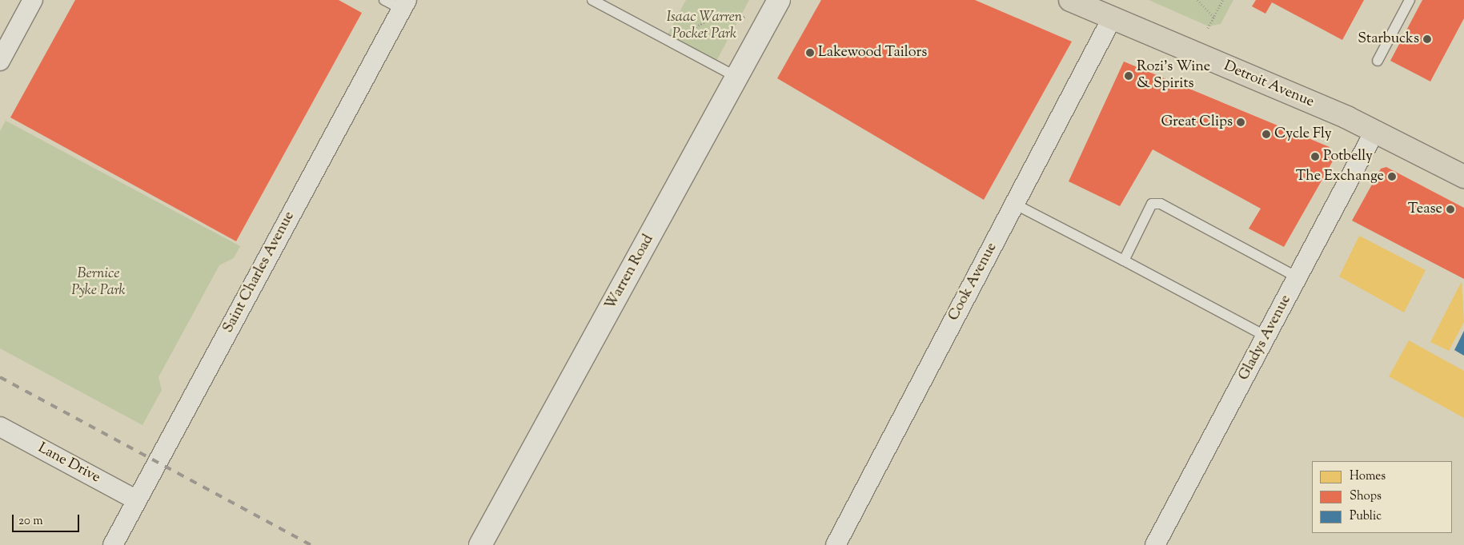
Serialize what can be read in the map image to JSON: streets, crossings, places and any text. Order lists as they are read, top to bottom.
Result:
{
  "streets": {
    "main road": ["Detroit Avenue", "Warren Road"],
    "street": [
      "Saint Charles Avenue",
      "Cook Avenue",
      "Gladys Avenue",
      "Lane Drive"
    ]
  },
  "crossings": [
    ["Detroit Avenue", "Cook Avenue"],
    ["Detroit Avenue", "Gladys Avenue"],
    ["Saint Charles Avenue", "Lane Drive"]
  ],
  "parks": ["Isaac Warren Pocket Park", "Bernice Pyke Park"],
  "places": [
    "Starbucks",
    "Lakewood Tailors",
    "Rozi's Wine & Spirits",
    "Great Clips",
    "Cycle Fly",
    "Potbelly",
    "The Exchange",
    "Tease"
  ],
  "legend": ["Homes", "Shops", "Public"],
  "scale_bar": "20 m"
}
